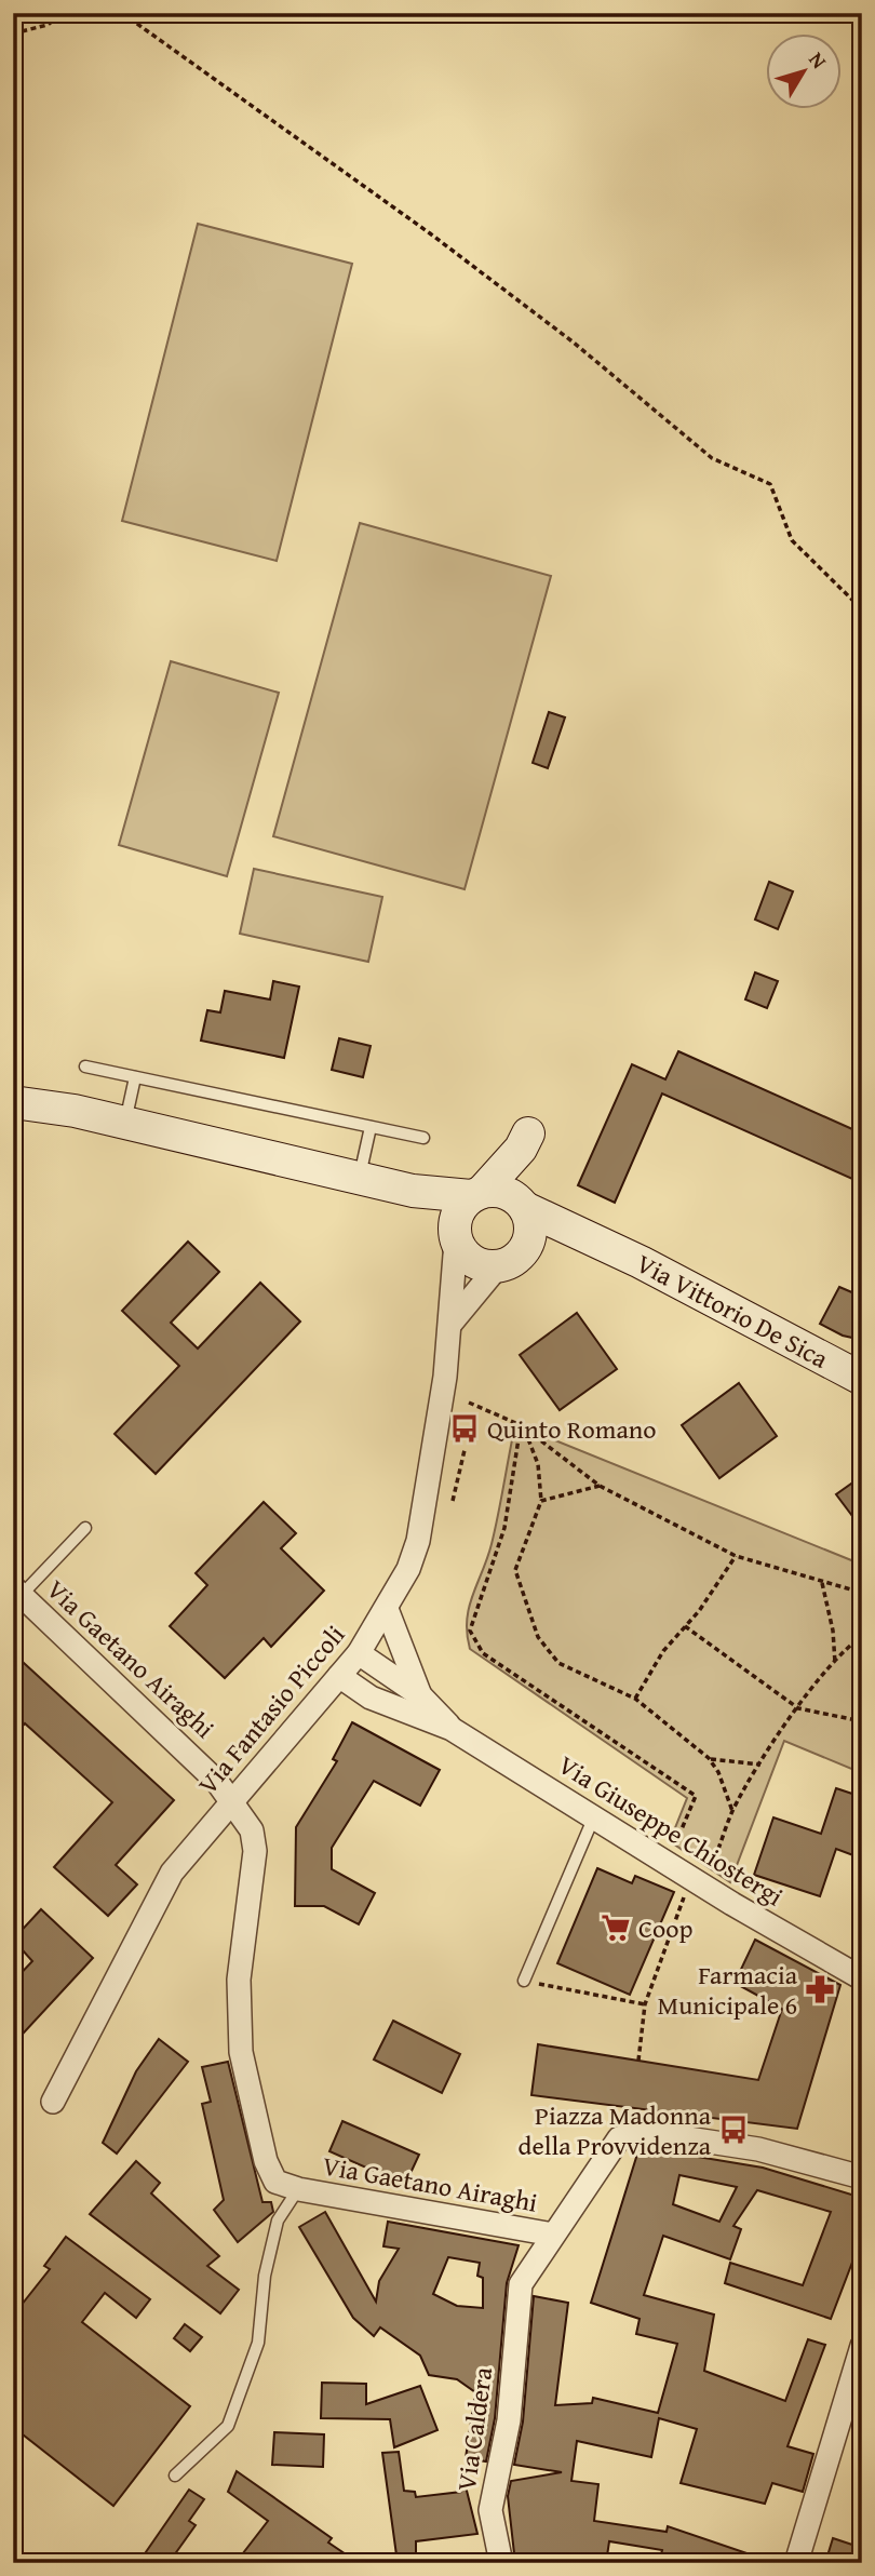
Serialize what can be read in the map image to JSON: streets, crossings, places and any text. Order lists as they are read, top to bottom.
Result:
{
  "streets": {
    "street": [
      "Via Vittorio De Sica",
      "Via Gaetano Airaghi",
      "Via Fantasio Piccoli",
      "Via Giuseppe Chiostergi",
      "Via Caldera"
    ]
  },
  "crossings": [
    ["Via Vittorio De Sica", "Via Fantasio Piccoli"],
    ["Via Gaetano Airaghi", "Via Fantasio Piccoli"],
    ["Via Gaetano Airaghi", "Via Caldera"],
    ["Via Fantasio Piccoli", "Via Giuseppe Chiostergi"]
  ],
  "places": {
    "bus stop": ["Quinto Romano", "Piazza Madonna della Provvidenza"],
    "supermarket": ["Coop"],
    "pharmacy": ["Farmacia Municipale 6"]
  },
  "north": "top right"
}
